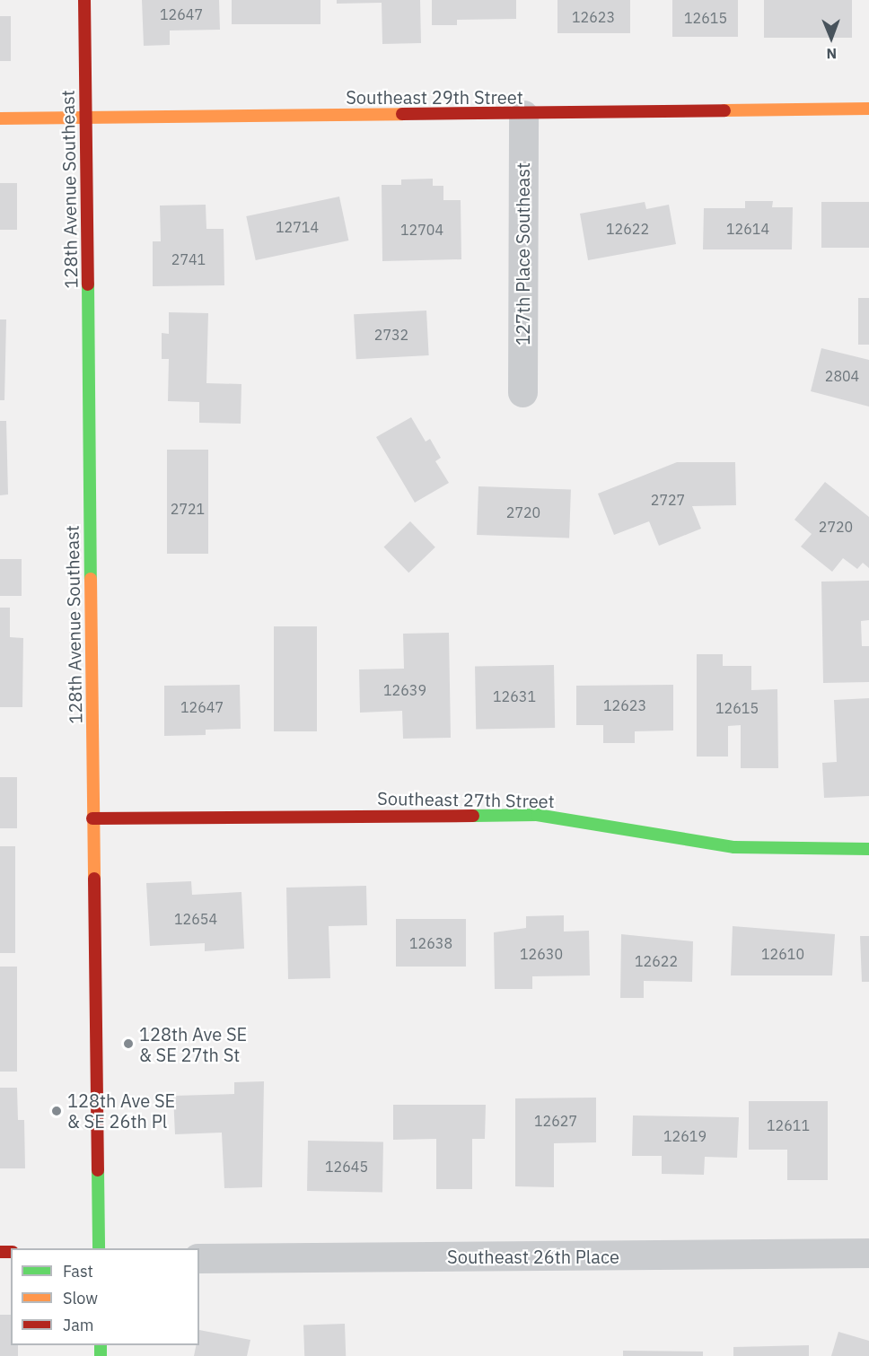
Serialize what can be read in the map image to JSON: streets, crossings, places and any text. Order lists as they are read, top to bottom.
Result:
{
  "streets": {
    "street": [
      "Southeast 29th Street",
      "128th Avenue Southeast",
      "127th Place Southeast",
      "Southeast 27th Street",
      "Southeast 26th Place"
    ]
  },
  "crossings": [
    ["Southeast 29th Street", "128th Avenue Southeast"],
    ["Southeast 29th Street", "127th Place Southeast"],
    ["128th Avenue Southeast", "Southeast 27th Street"]
  ],
  "places": ["128th Ave SE & SE 27th St", "128th Ave SE & SE 26th Pl"],
  "house_numbers": [
    "12647",
    "12623",
    "12615",
    "12714",
    "12622",
    "12614",
    "12704",
    "2741",
    "2732",
    "2804",
    "2727",
    "2721",
    "2720",
    "2720",
    "12639",
    "12631",
    "12623",
    "12647",
    "12615",
    "12654",
    "12638",
    "12630",
    "12610",
    "12622",
    "12627",
    "12611",
    "12619",
    "12645"
  ],
  "legend": ["Fast", "Slow", "Jam"],
  "north": "bottom"
}
